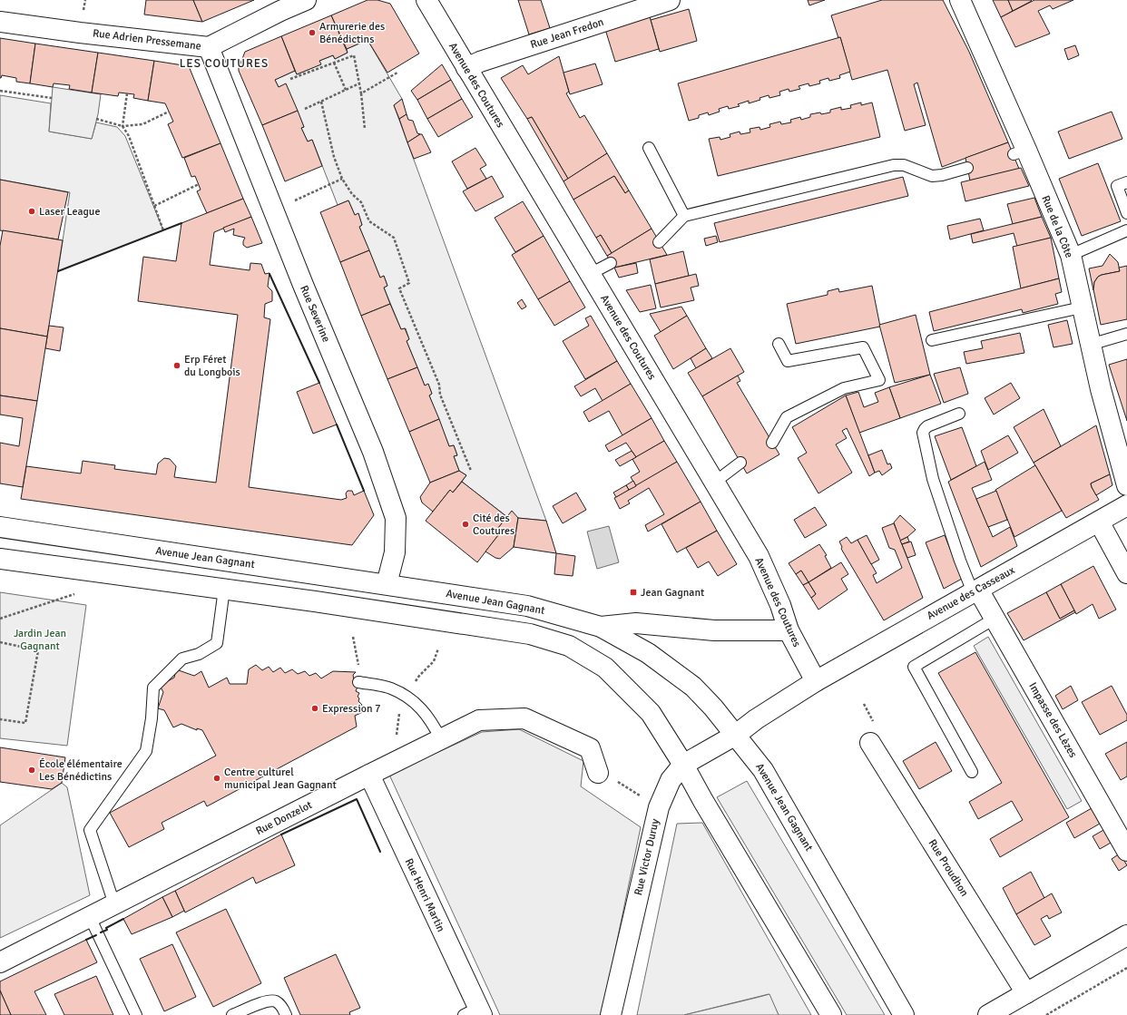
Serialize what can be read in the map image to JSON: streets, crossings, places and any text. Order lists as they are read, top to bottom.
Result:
{
  "streets": {
    "street": [
      "Rue Jean Fredon",
      "Rue Adrien Pressemane",
      "Avenue des Coutures",
      "Rue de la Côte",
      "Rue Severine",
      "Avenue Jean Gagnant",
      "Avenue des Casseaux",
      "Impasse des Lèzes",
      "Rue Donzelot",
      "Rue Victor Duruy",
      "Rue Proudhon",
      "Rue Henri Martin"
    ]
  },
  "crossings": [
    ["Rue Jean Fredon", "Avenue des Coutures"],
    ["Rue Adrien Pressemane", "Rue Severine"],
    ["Avenue des Coutures", "Avenue des Casseaux"],
    ["Rue Severine", "Avenue Jean Gagnant"],
    ["Avenue Jean Gagnant", "Avenue des Casseaux"],
    ["Avenue Jean Gagnant", "Rue Victor Duruy"],
    ["Avenue des Casseaux", "Impasse des Lèzes"],
    ["Avenue des Casseaux", "Rue Victor Duruy"],
    ["Rue Donzelot", "Rue Henri Martin"]
  ],
  "districts": ["LES COUTURES"],
  "parks": ["Jardin Jean Gagnant"],
  "places": {
    "other": [
      "Armurerie des Bénédictins",
      "Laser League",
      "Erp Féret du Longbois",
      "Cité des Coutures",
      "Expression 7",
      "École élémentaire Les Bénédictins",
      "Centre culturel municipal Jean Gagnant"
    ],
    "transit": ["Jean Gagnant"]
  }
}
